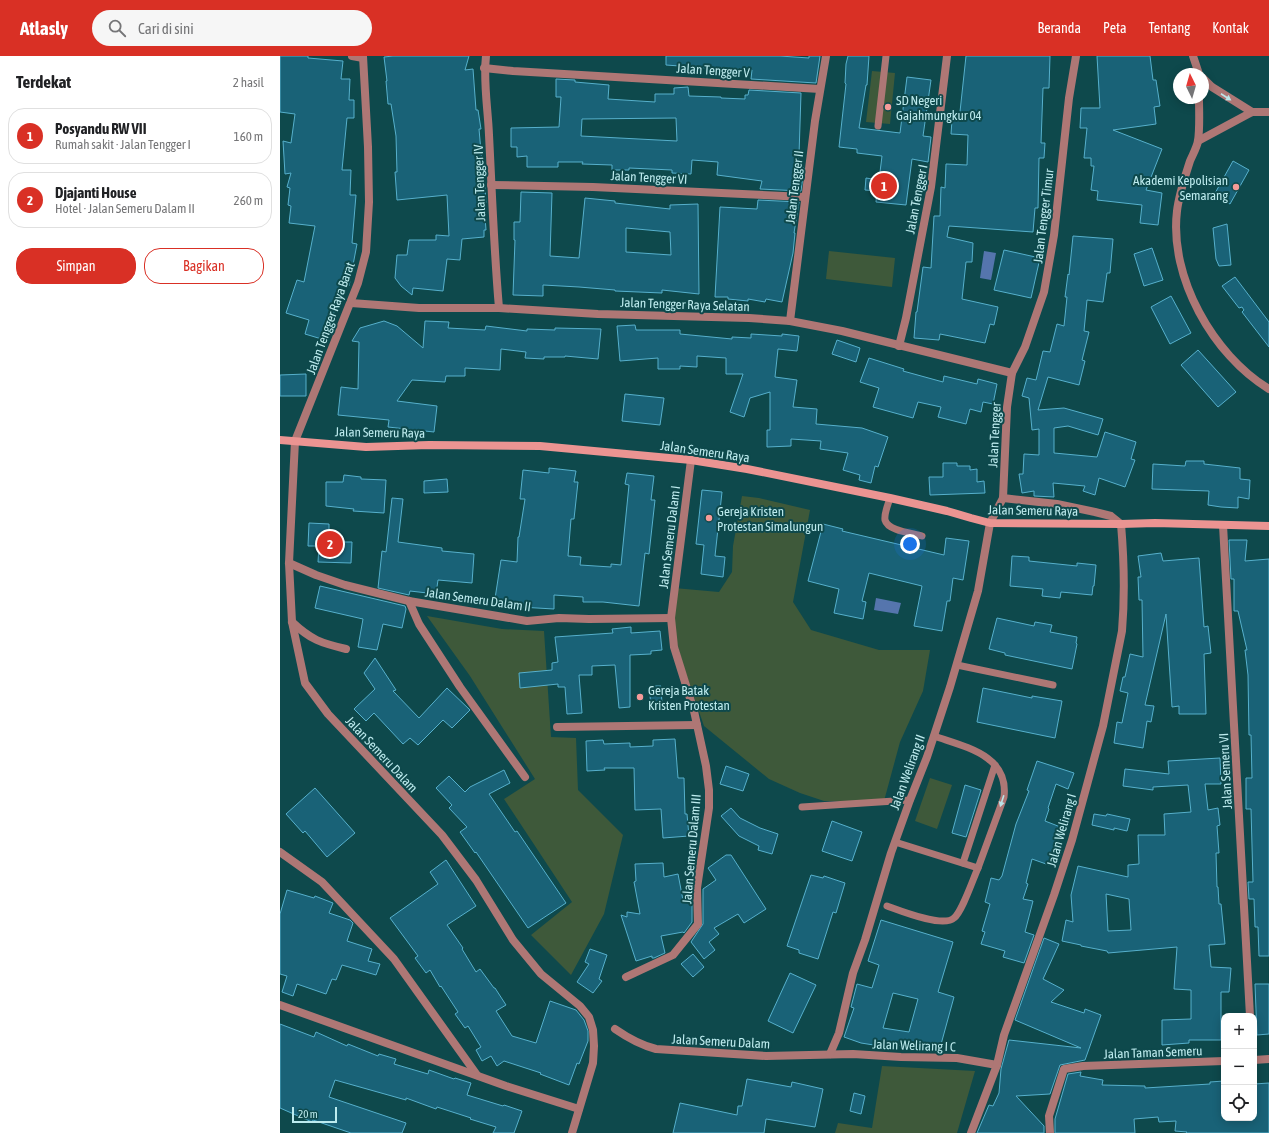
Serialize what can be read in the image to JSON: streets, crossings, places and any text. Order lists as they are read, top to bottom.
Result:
{
  "streets": {
    "street": [
      "Jalan Tengger V",
      "Jalan Tengger VI",
      "Jalan Tengger IV",
      "Jalan Tengger II",
      "Jalan Tengger I",
      "Jalan Tengger Timur",
      "Jalan Tengger Raya Selatan",
      "Jalan Tengger Raya Barat",
      "Jalan Semeru Raya",
      "Jalan Tengger",
      "Jalan Semeru Dalam I",
      "Jalan Semeru Dalam II",
      "Jalan Semeru Dalam",
      "Jalan Semeru VI",
      "Jalan Welirang II",
      "Jalan Welirang I",
      "Jalan Semeru Dalam III",
      "Jalan Welirang I C",
      "Jalan Taman Semeru"
    ]
  },
  "crossings": [
    ["Jalan Tengger V", "Jalan Tengger IV"],
    ["Jalan Tengger V", "Jalan Tengger II"],
    ["Jalan Tengger VI", "Jalan Tengger IV"],
    ["Jalan Tengger VI", "Jalan Tengger II"],
    ["Jalan Tengger IV", "Jalan Tengger Raya Selatan"],
    ["Jalan Tengger II", "Jalan Tengger Raya Selatan"],
    ["Jalan Tengger I", "Jalan Tengger Raya Selatan"],
    ["Jalan Tengger Timur", "Jalan Tengger Raya Selatan"],
    ["Jalan Tengger Timur", "Jalan Tengger"],
    ["Jalan Tengger Raya Selatan", "Jalan Tengger Raya Barat"],
    ["Jalan Tengger Raya Selatan", "Jalan Tengger"],
    ["Jalan Tengger Raya Barat", "Jalan Semeru Raya"],
    ["Jalan Tengger Raya Barat", "Jalan Semeru Dalam"],
    ["Jalan Semeru Raya", "Jalan Tengger"],
    ["Jalan Semeru Raya", "Jalan Semeru Dalam I"],
    ["Jalan Semeru Raya", "Jalan Semeru Dalam"],
    ["Jalan Semeru Raya", "Jalan Semeru VI"],
    ["Jalan Semeru Raya", "Jalan Welirang II"],
    ["Jalan Semeru Raya", "Jalan Welirang I"],
    ["Jalan Tengger", "Jalan Welirang II"],
    ["Jalan Semeru Dalam I", "Jalan Semeru Dalam II"],
    ["Jalan Semeru Dalam I", "Jalan Semeru Dalam III"],
    ["Jalan Semeru Dalam II", "Jalan Semeru Dalam"],
    ["Jalan Semeru Dalam II", "Jalan Semeru Dalam III"],
    ["Jalan Semeru Dalam", "Jalan Welirang II"],
    ["Jalan Semeru Dalam", "Jalan Welirang I C"],
    ["Jalan Welirang II", "Jalan Welirang I C"],
    ["Jalan Welirang I", "Jalan Welirang I C"]
  ],
  "places": [
    "SD Negeri Gajahmungkur 04",
    "Akademi Kepolisian Semarang",
    "Gereja Kristen Protestan Simalungun",
    "Gereja Batak Kristen Protestan"
  ],
  "scale_bar": "20 m",
  "north": "top",
  "page": {
    "header": "Atlasly",
    "search": "Cari di sini",
    "nav": [
      "Beranda",
      "Peta",
      "Tentang",
      "Kontak"
    ],
    "heading": ["Terdekat", "2 hasil"],
    "list": [
      {
        "mark": "1",
        "name": "Posyandu RW VII",
        "note": "Rumah sakit · Jalan Tengger I",
        "value": "160 m"
      },
      {
        "mark": "2",
        "name": "Djajanti House",
        "note": "Hotel · Jalan Semeru Dalam II",
        "value": "260 m"
      }
    ],
    "pins": ["1", "2"],
    "buttons": ["Simpan", "Bagikan"],
    "map_buttons": ["+", "−"],
    "scale": "20 m"
  }
}
